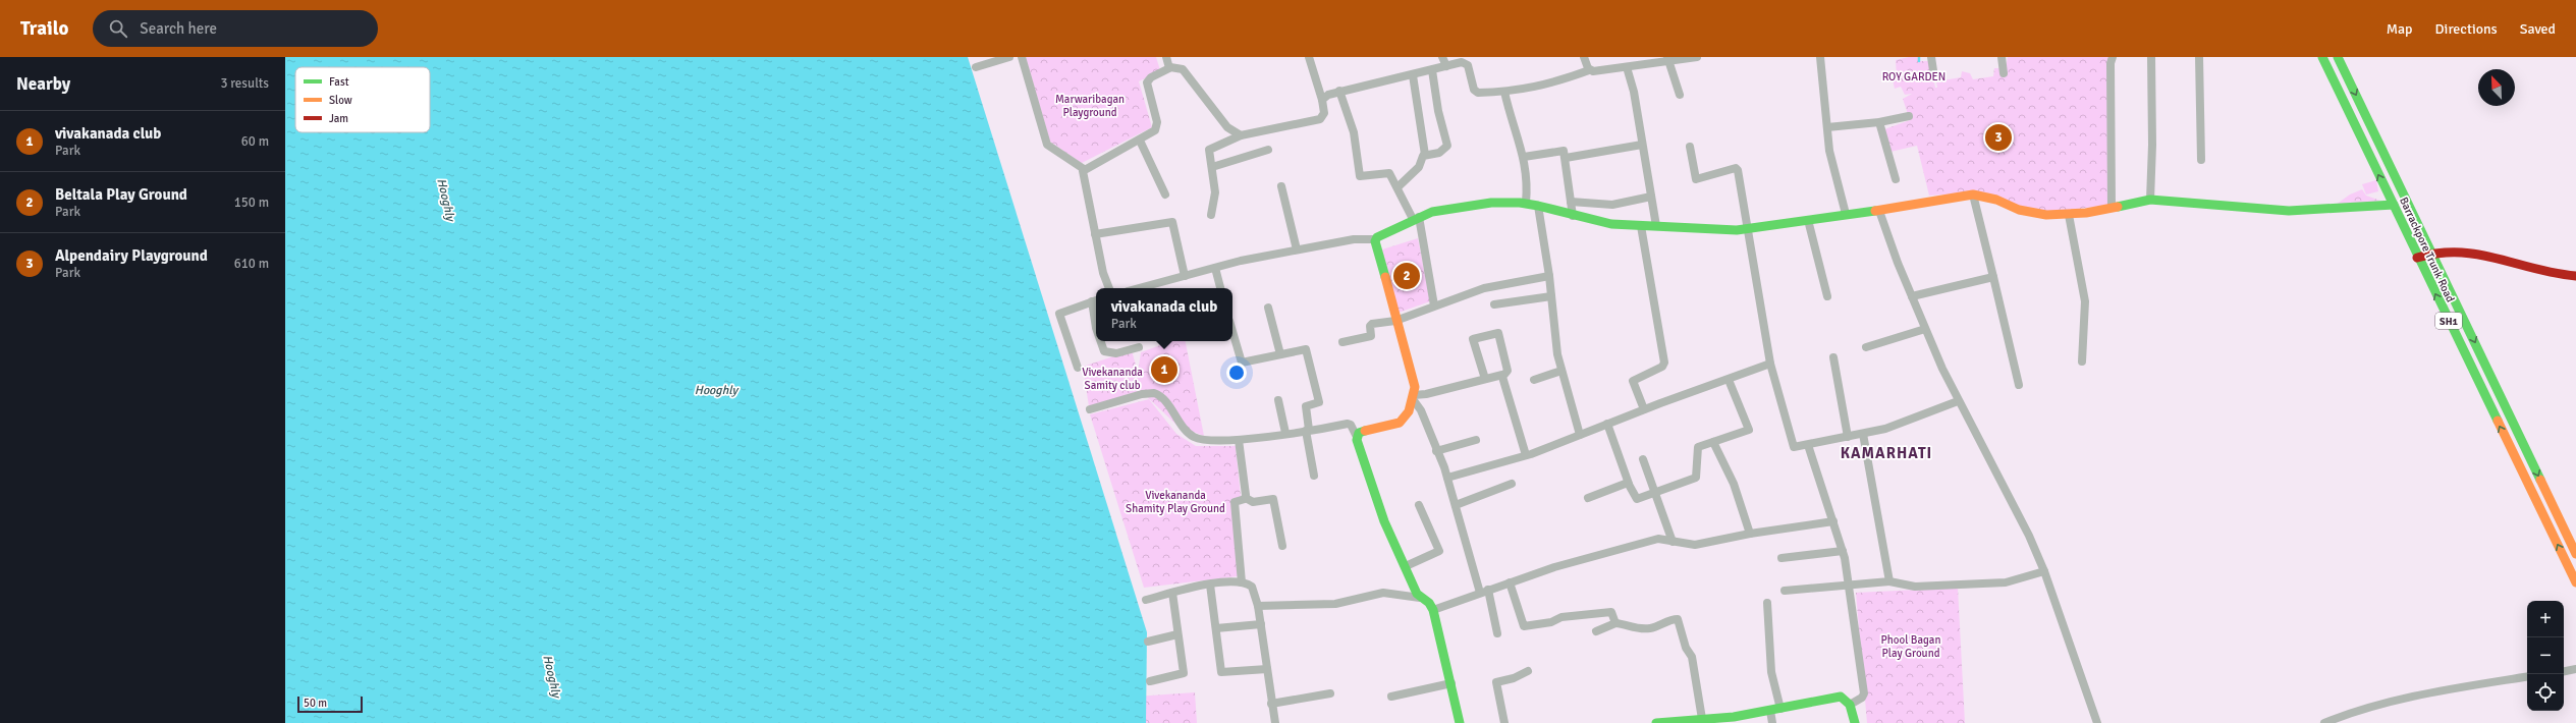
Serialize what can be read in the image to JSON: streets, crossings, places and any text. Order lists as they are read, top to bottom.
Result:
{
  "streets": {
    "street": ["Barrackpore Trunk Road", "SH1"]
  },
  "districts": ["KAMARHATI"],
  "water": ["Hooghly"],
  "parks": [
    "ROY GARDEN",
    "Marwaribagan Playground",
    "Vivekananda Samity club",
    "Vivekananda Shamity Play Ground",
    "Phool Bagan Play Ground"
  ],
  "legend": ["Fast", "Slow", "Jam"],
  "scale_bar": "50 m",
  "north": "top left",
  "page": {
    "header": "Trailo",
    "search": "Search here",
    "nav": ["Map", "Directions", "Saved"],
    "heading": ["Nearby", "3 results"],
    "list": [
      {
        "mark": "1",
        "name": "vivakanada club",
        "note": "Park",
        "value": "60 m"
      },
      {
        "mark": "2",
        "name": "Beltala Play Ground",
        "note": "Park",
        "value": "150 m"
      },
      {
        "mark": "3",
        "name": "Alpendairy Playground",
        "note": "Park",
        "value": "610 m"
      }
    ],
    "pins": ["3", "2", "1"],
    "popup": ["vivakanada club", "Park"],
    "map_buttons": ["+", "−"],
    "scale": "50 m"
  }
}
